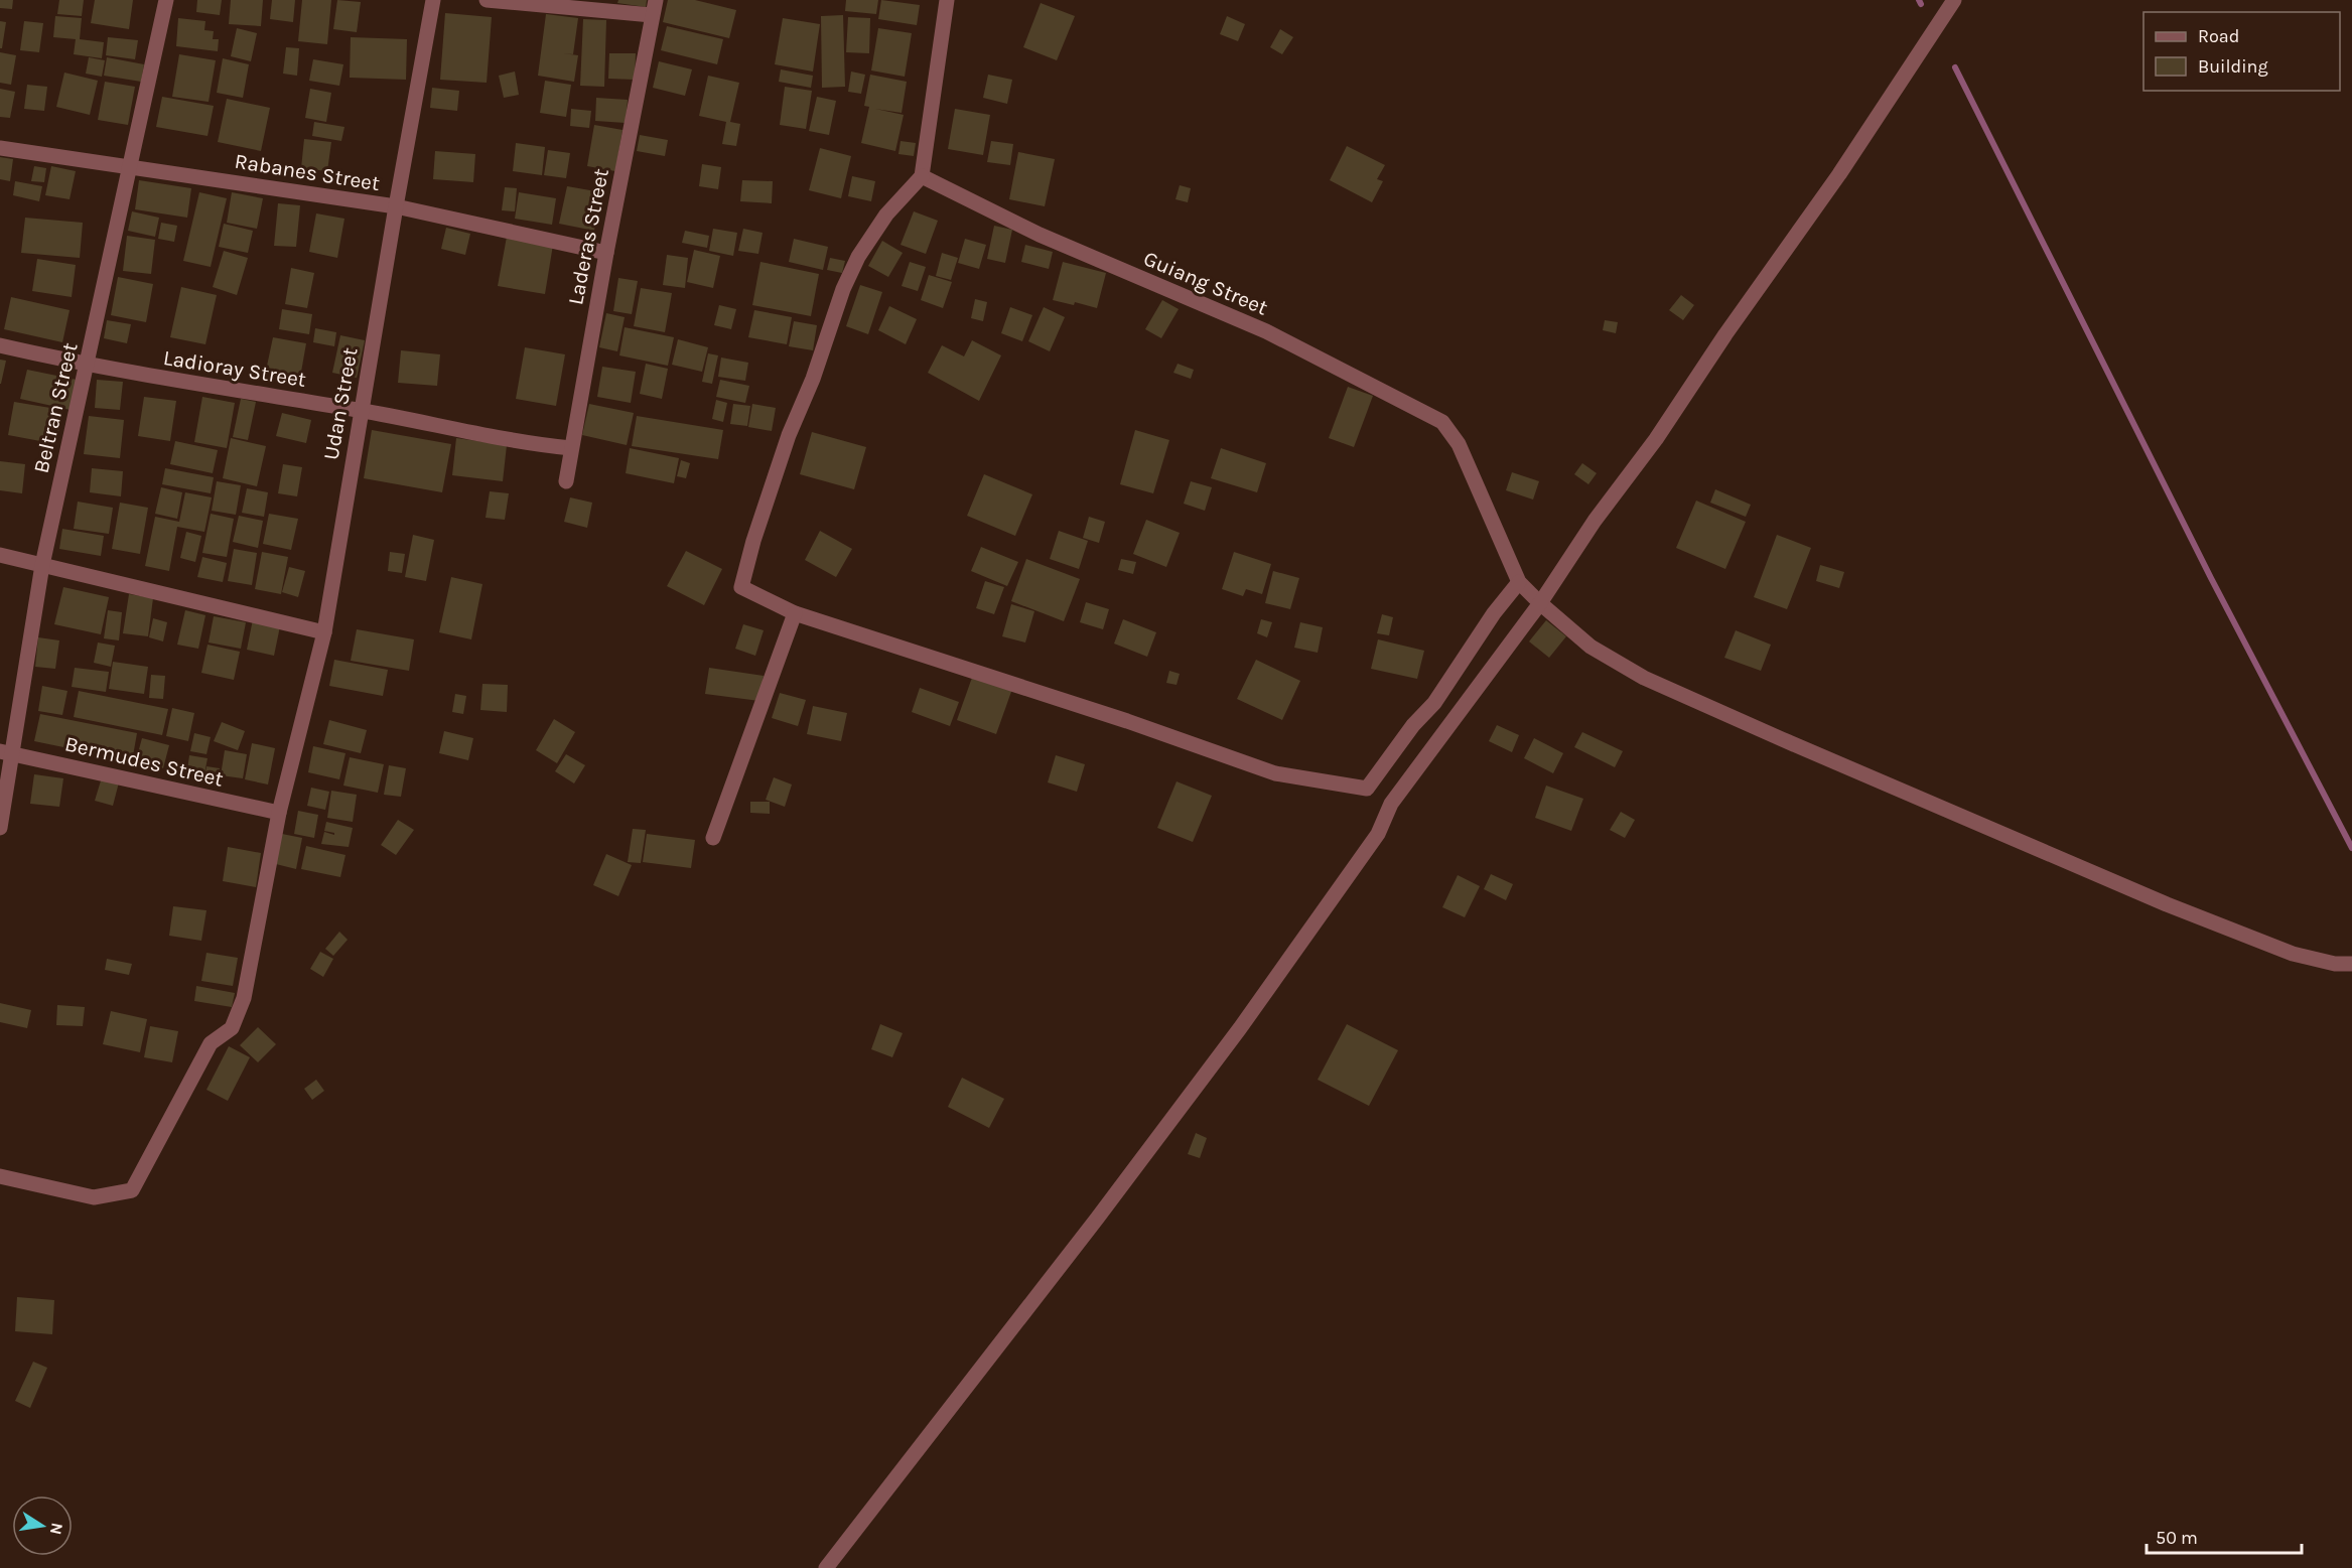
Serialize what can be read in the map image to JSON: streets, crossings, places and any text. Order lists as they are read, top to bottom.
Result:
{
  "streets": {
    "street": [
      "Rabanes Street",
      "Laderas Street",
      "Guiang Street",
      "Ladioray Street",
      "Udan Street",
      "Beltran Street",
      "Bermudes Street"
    ]
  },
  "crossings": [
    ["Rabanes Street", "Laderas Street"],
    ["Rabanes Street", "Udan Street"],
    ["Rabanes Street", "Beltran Street"],
    ["Laderas Street", "Ladioray Street"],
    ["Ladioray Street", "Udan Street"],
    ["Ladioray Street", "Beltran Street"],
    ["Udan Street", "Bermudes Street"],
    ["Beltran Street", "Bermudes Street"]
  ],
  "legend": ["Road", "Building"],
  "scale_bar": "50 m",
  "north": "right"
}
